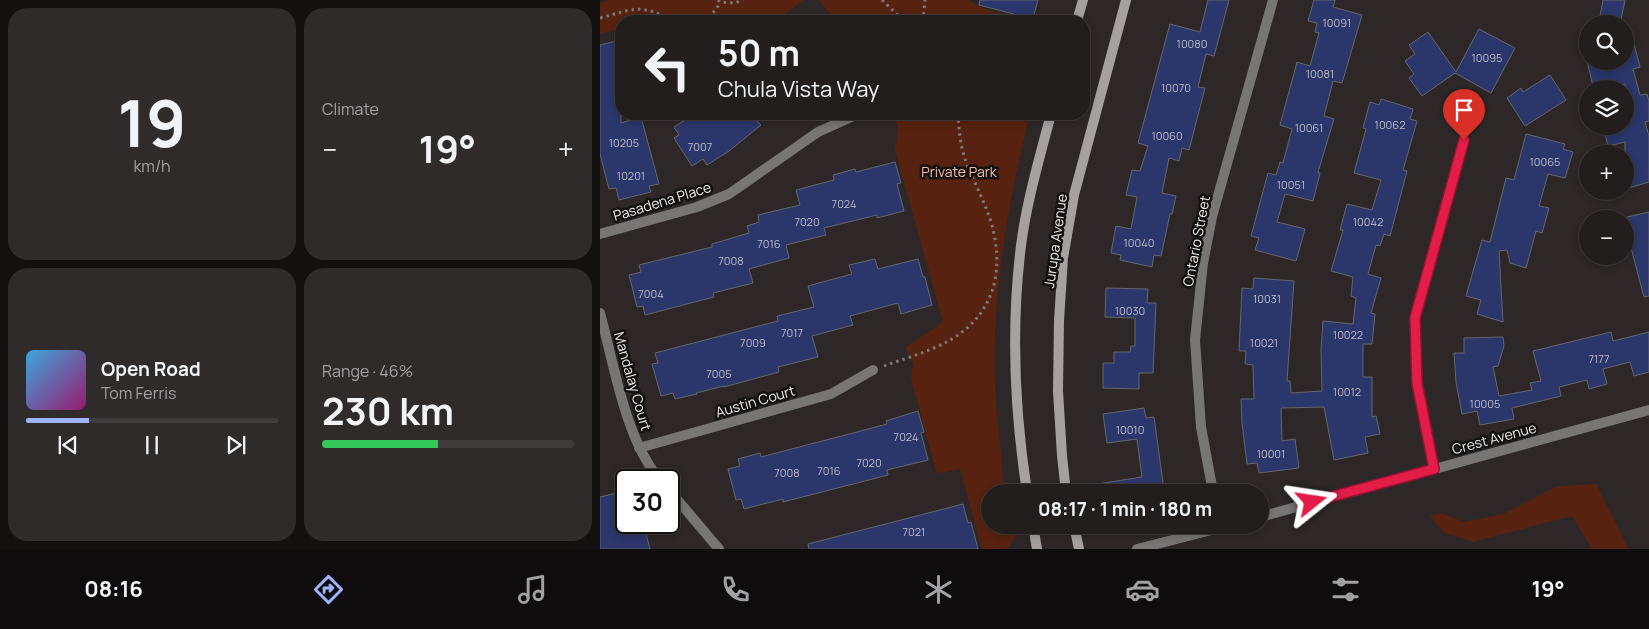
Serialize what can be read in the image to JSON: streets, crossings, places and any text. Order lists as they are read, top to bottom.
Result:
{
  "streets": {
    "main road": ["Jurupa Avenue"],
    "street": [
      "Pasadena Place",
      "Ontario Street",
      "Mandalay Court",
      "Austin Court",
      "Crest Avenue"
    ]
  },
  "crossings": [
    ["Mandalay Court", "Austin Court"]
  ],
  "parks": ["Private Park"],
  "house_numbers": [
    "10091",
    "10080",
    "10095",
    "10081",
    "10070",
    "10062",
    "10061",
    "10060",
    "10205",
    "7007",
    "10065",
    "10201",
    "10051",
    "7024",
    "7020",
    "10042",
    "10040",
    "7016",
    "7008",
    "7004",
    "10031",
    "10030",
    "7017",
    "10022",
    "7009",
    "10021",
    "7177",
    "7005",
    "10012",
    "10005",
    "10010",
    "7024",
    "10001",
    "7020",
    "7016",
    "7008",
    "7021"
  ],
  "page": {
    "tile": [
      ["19", "km/h"],
      "Climate",
      ["Range · 46%", "230 km"]
    ],
    "map_buttons": ["+", "−"],
    "turn": ["50 m", "Chula Vista Way"],
    "heat": ["−", "19°", "+"],
    "song": ["Open Road", "Tom Ferris"],
    "limit": "30",
    "trip": "08:17 · 1 min · 180 m",
    "tabs": ["08:16", "19°"]
  }
}
